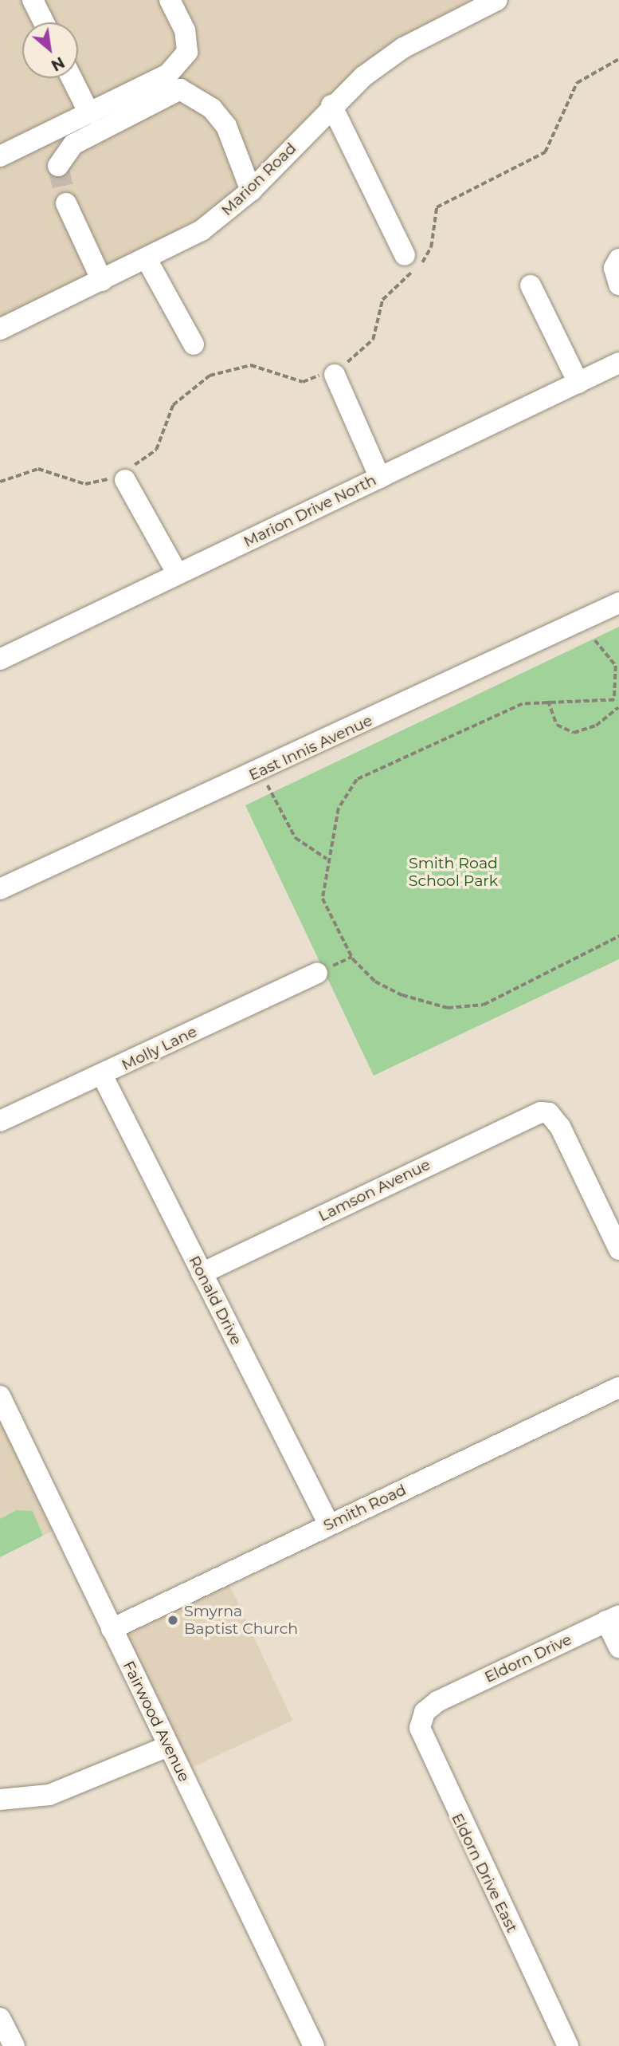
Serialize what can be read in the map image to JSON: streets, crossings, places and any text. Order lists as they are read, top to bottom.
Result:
{
  "streets": {
    "street": [
      "Marion Road",
      "Marion Drive North",
      "East Innis Avenue",
      "Molly Lane",
      "Lamson Avenue",
      "Ronald Drive",
      "Smith Road",
      "Eldorn Drive",
      "Fairwood Avenue",
      "Eldorn Drive East"
    ]
  },
  "crossings": [
    ["Molly Lane", "Ronald Drive"],
    ["Lamson Avenue", "Ronald Drive"],
    ["Ronald Drive", "Smith Road"],
    ["Smith Road", "Fairwood Avenue"],
    ["Eldorn Drive", "Eldorn Drive East"]
  ],
  "parks": ["Smith Road School Park"],
  "places": ["Smyrna Baptist Church"],
  "north": "bottom right"
}
